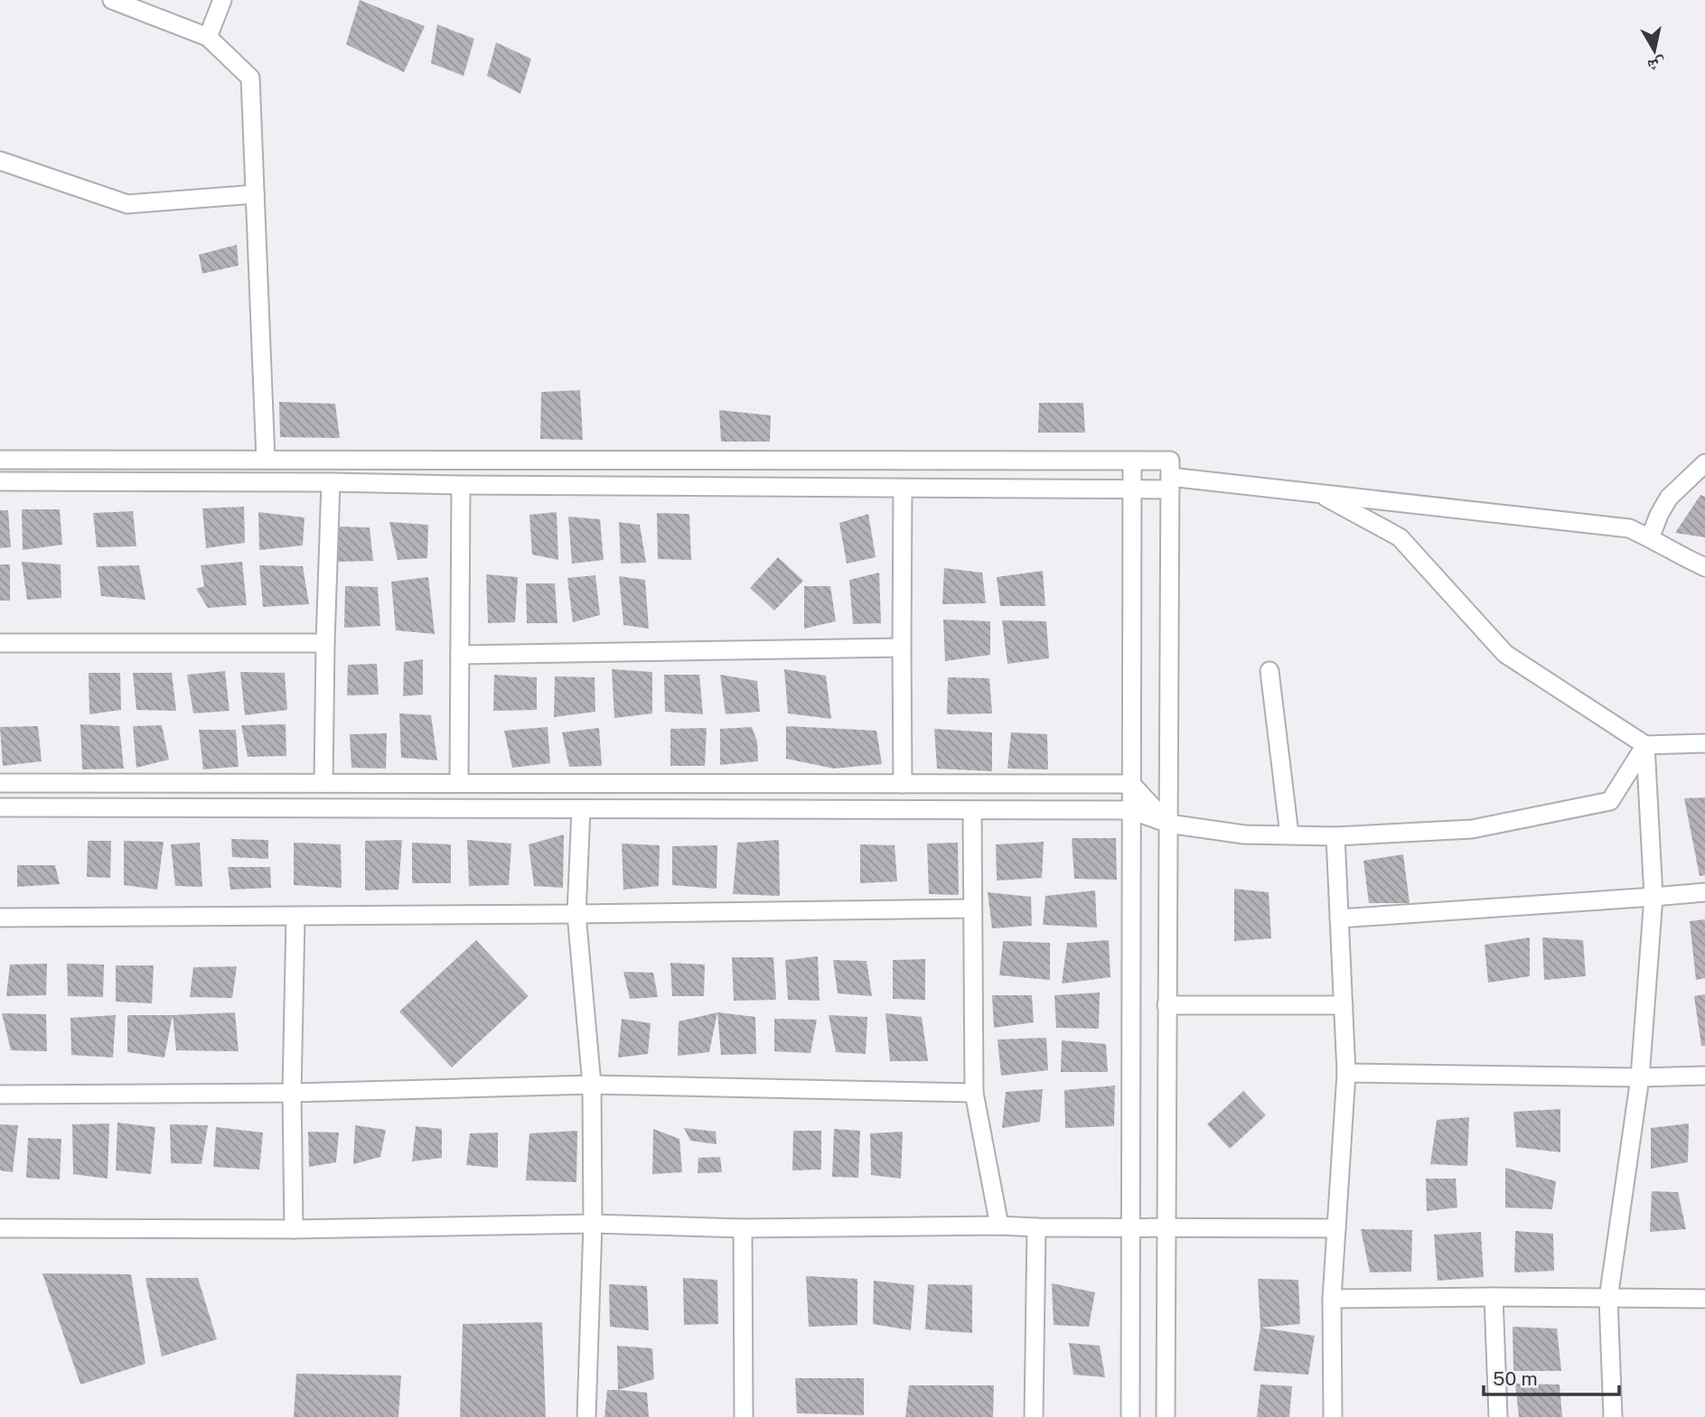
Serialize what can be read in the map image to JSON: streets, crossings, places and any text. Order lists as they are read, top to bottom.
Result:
{
  "scale_bar": "50 m",
  "north": "bottom"
}
